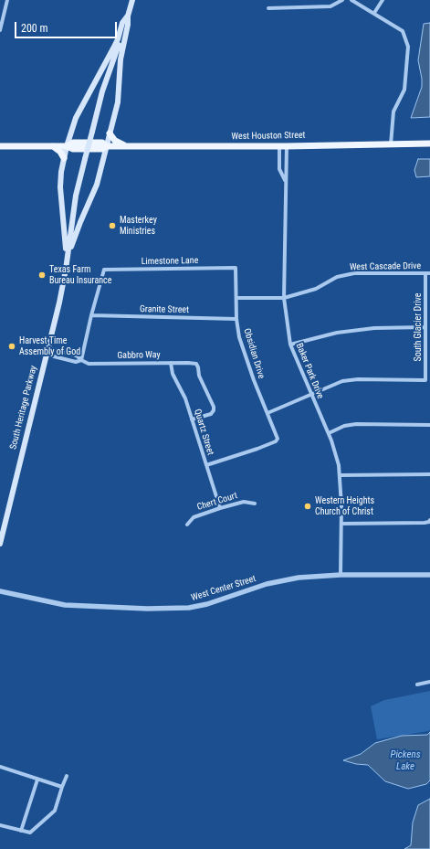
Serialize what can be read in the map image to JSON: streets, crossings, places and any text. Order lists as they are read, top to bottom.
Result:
{
  "streets": {
    "main road": ["West Houston Street", "South Heritage Parkway"],
    "street": [
      "Limestone Lane",
      "West Cascade Drive",
      "Granite Street",
      "South Glacier Drive",
      "Obsidian Drive",
      "Gabbro Way",
      "Baker Park Drive",
      "Quartz Street",
      "Chert Court",
      "West Center Street"
    ]
  },
  "crossings": [
    ["West Houston Street", "Baker Park Drive"],
    ["Limestone Lane", "Granite Street"],
    ["Limestone Lane", "Obsidian Drive"],
    ["West Cascade Drive", "South Glacier Drive"],
    ["West Cascade Drive", "Obsidian Drive"],
    ["West Cascade Drive", "Baker Park Drive"],
    ["Granite Street", "Obsidian Drive"],
    ["South Glacier Drive", "Baker Park Drive"],
    ["Obsidian Drive", "Quartz Street"],
    ["Gabbro Way", "South Heritage Parkway"],
    ["Gabbro Way", "Quartz Street"],
    ["Baker Park Drive", "West Center Street"],
    ["Quartz Street", "Chert Court"]
  ],
  "water": ["Pickens Lake"],
  "places": [
    "Masterkey Ministries",
    "Texas Farm Bureau Insurance",
    "Harvest Time Assembly of God",
    "Western Heights Church of Christ"
  ],
  "scale_bar": "200 m"
}
